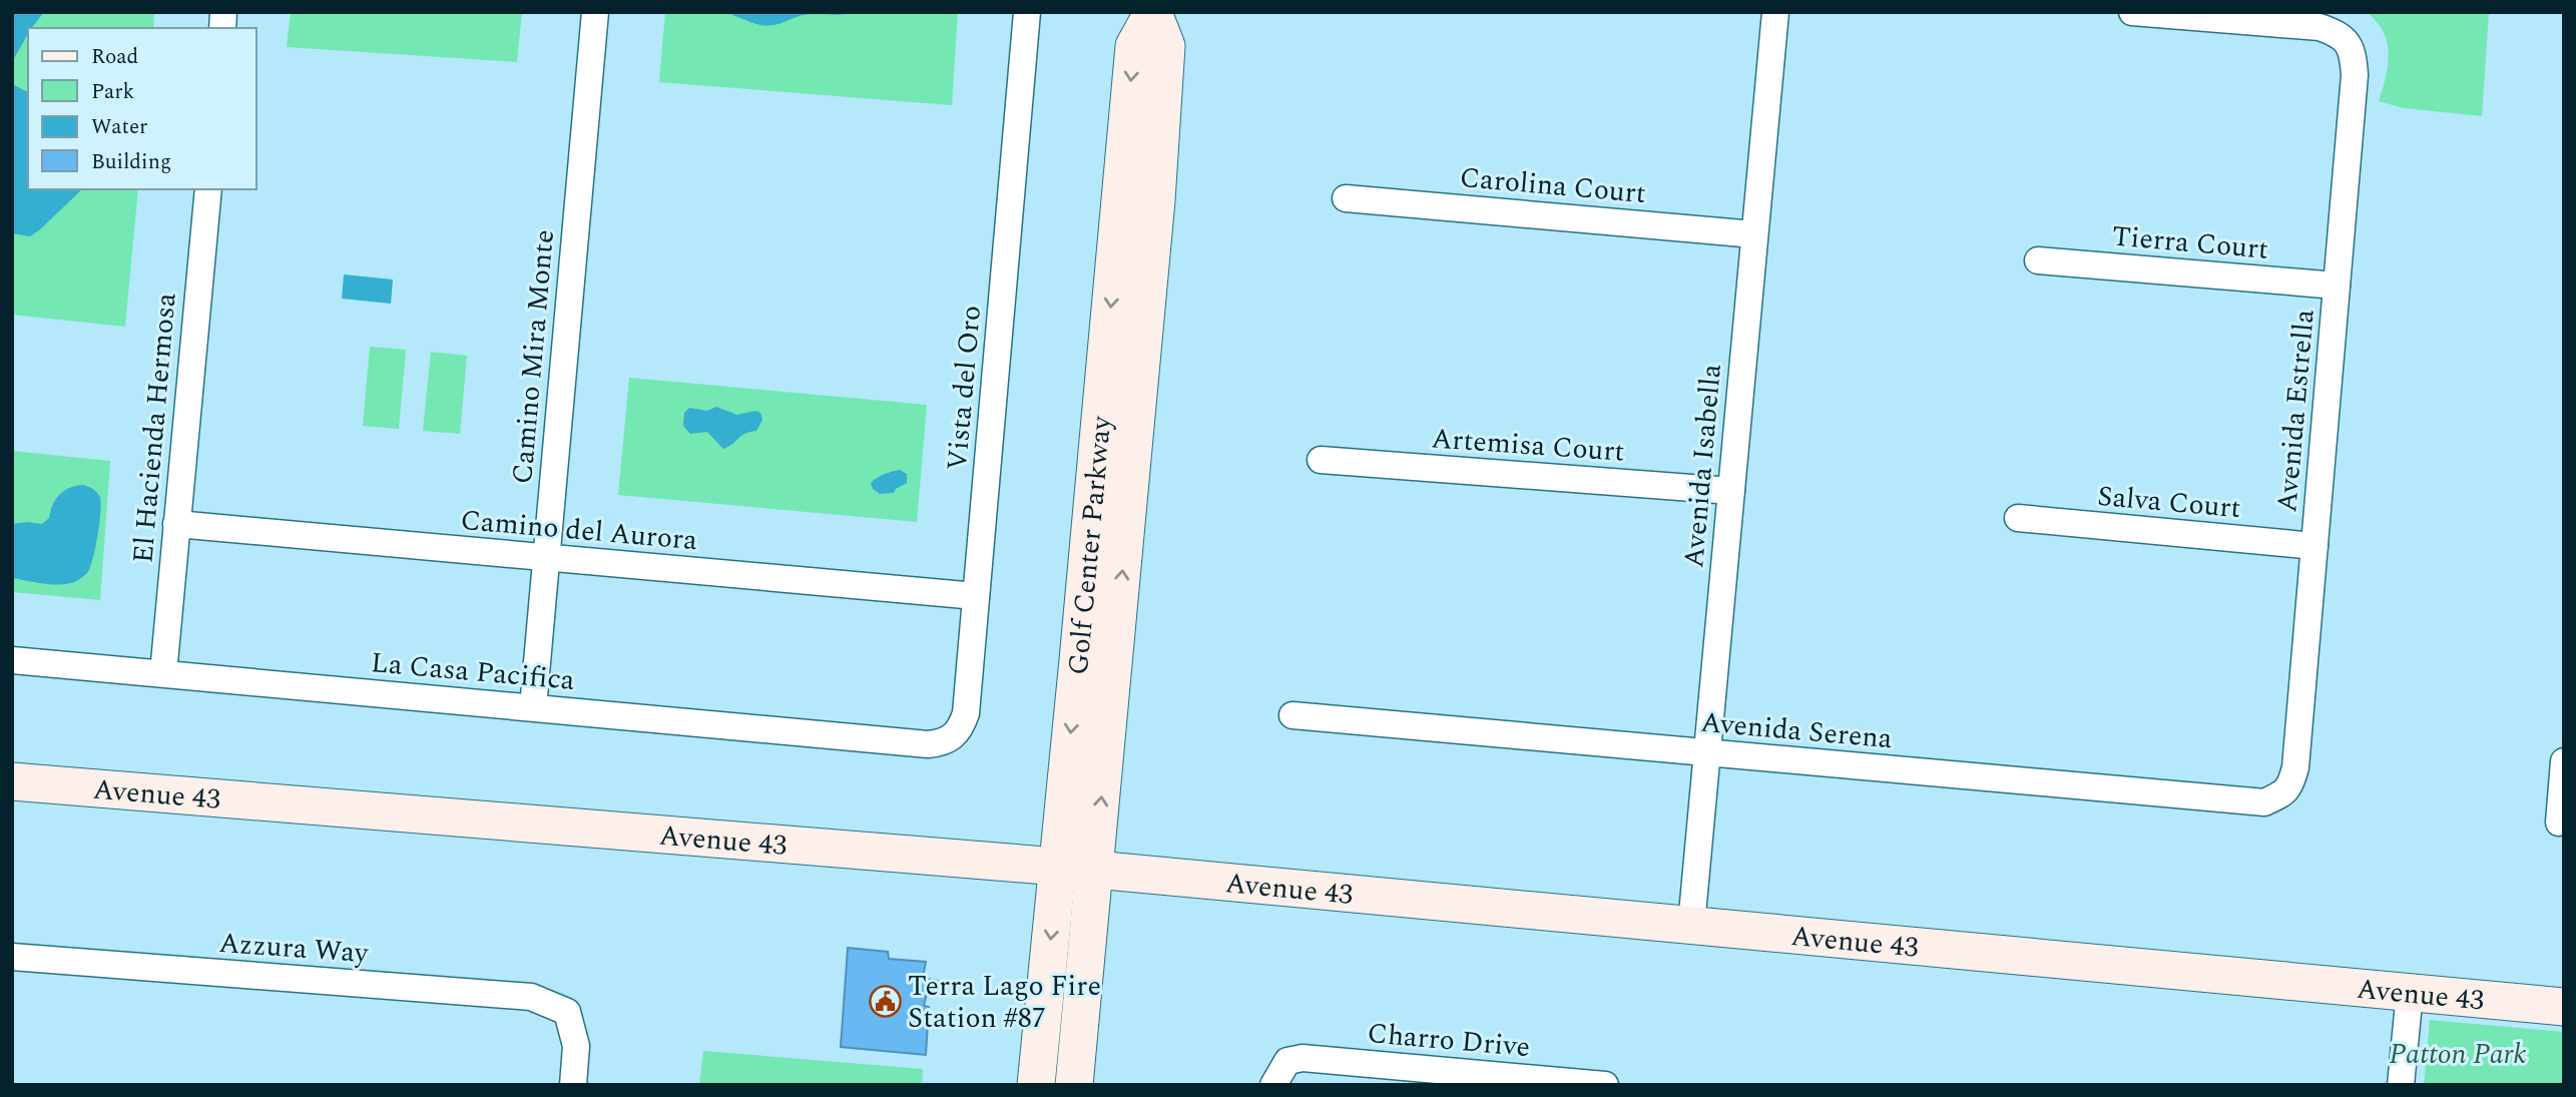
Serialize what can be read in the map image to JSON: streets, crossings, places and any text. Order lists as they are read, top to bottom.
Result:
{
  "streets": {
    "street": [
      "Carolina Court",
      "Tierra Court",
      "Camino Mira Monte",
      "Vista del Oro",
      "Avenida Estrella",
      "El Hacienda Hermosa",
      "Artemisa Court",
      "Avenida Isabella",
      "Salva Court",
      "Camino del Aurora",
      "Golf Center Parkway",
      "La Casa Pacifica",
      "Avenida Serena",
      "Avenue 43",
      "Azzura Way",
      "Charro Drive"
    ]
  },
  "crossings": [
    ["Carolina Court", "Avenida Isabella"],
    ["Tierra Court", "Avenida Estrella"],
    ["Camino Mira Monte", "Camino del Aurora"],
    ["Camino Mira Monte", "La Casa Pacifica"],
    ["Vista del Oro", "Camino del Aurora"],
    ["Vista del Oro", "La Casa Pacifica"],
    ["Avenida Estrella", "Salva Court"],
    ["Avenida Estrella", "Avenida Serena"],
    ["El Hacienda Hermosa", "Camino del Aurora"],
    ["El Hacienda Hermosa", "La Casa Pacifica"],
    ["Artemisa Court", "Avenida Isabella"],
    ["Avenida Isabella", "Avenida Serena"],
    ["Avenida Isabella", "Avenue 43"],
    ["Golf Center Parkway", "Avenue 43"]
  ],
  "parks": ["Patton Park"],
  "places": {
    "public building": ["Terra Lago Fire Station #87"]
  },
  "legend": [
    "Road",
    "Park",
    "Water",
    "Building"
  ]
}
